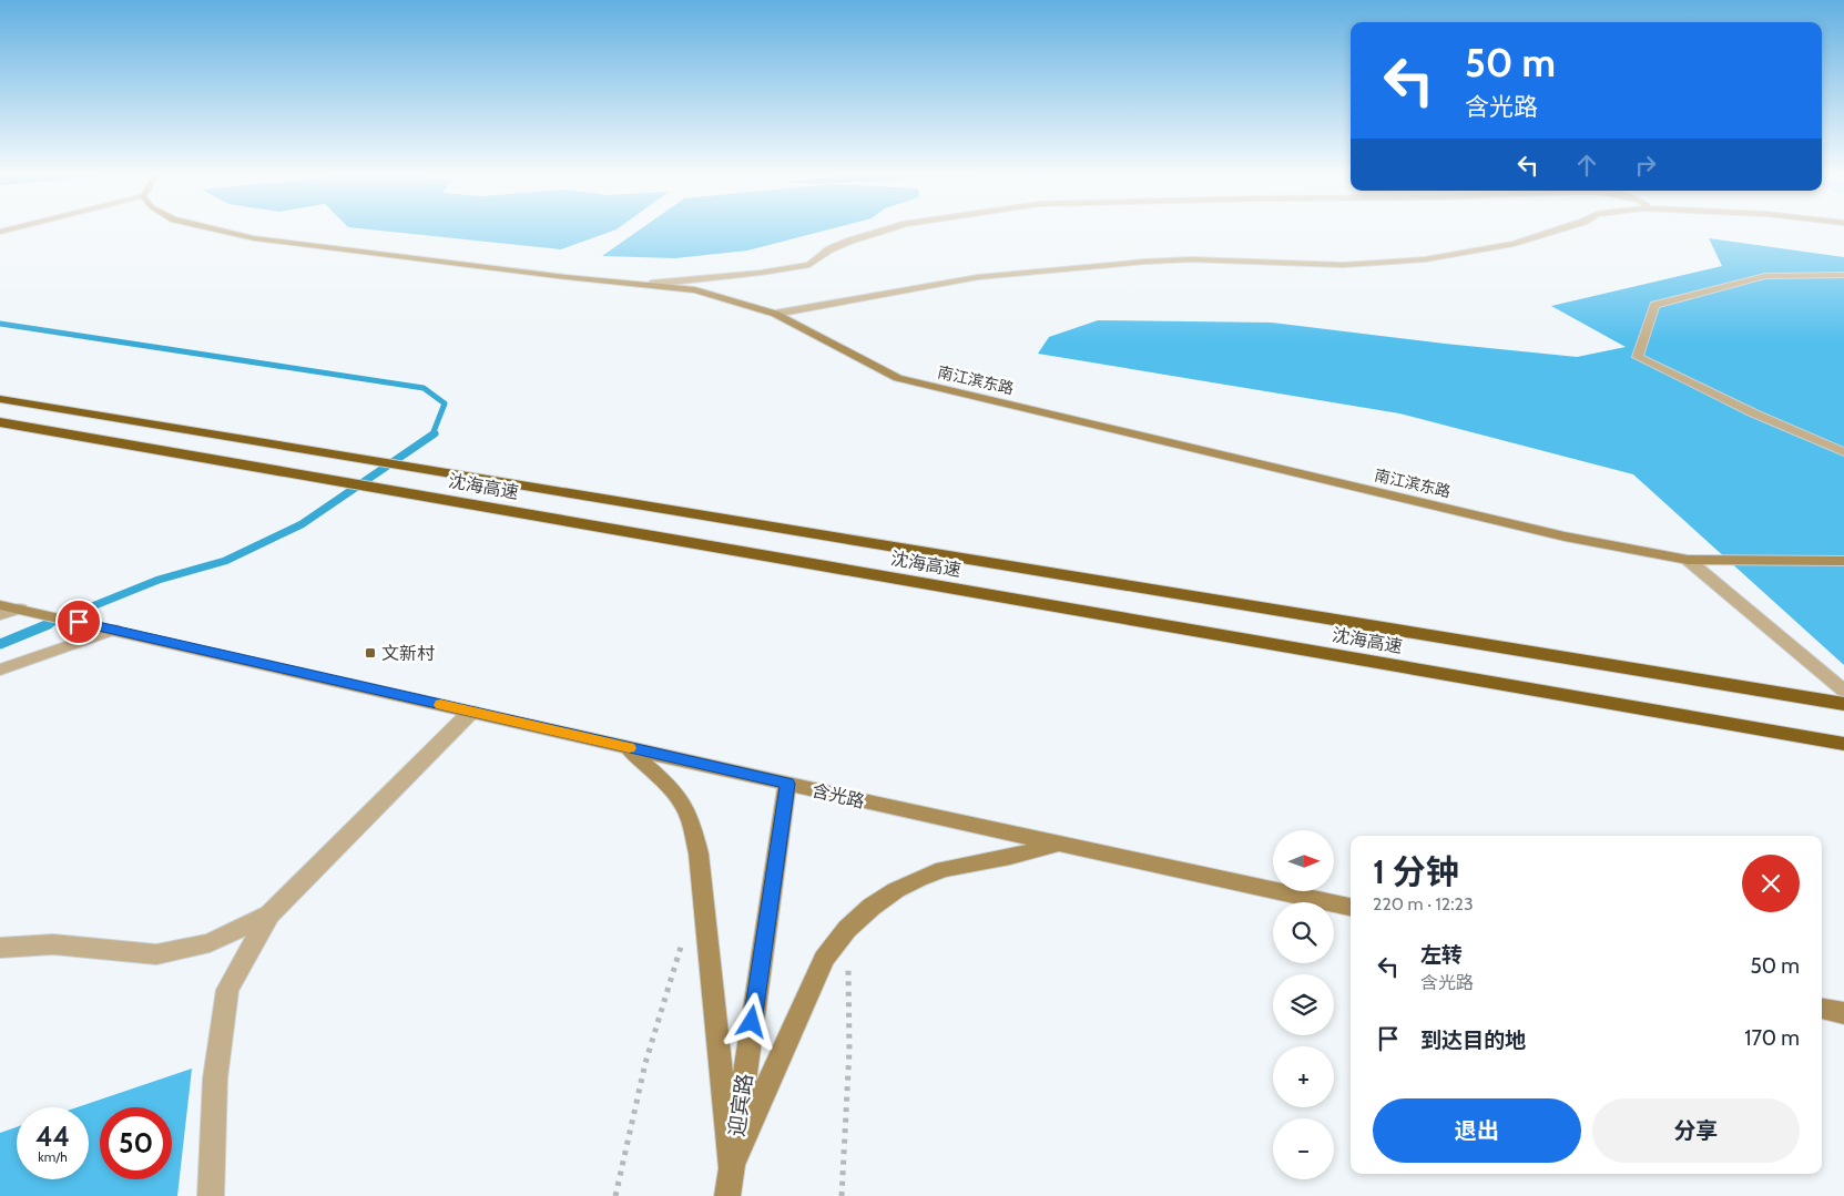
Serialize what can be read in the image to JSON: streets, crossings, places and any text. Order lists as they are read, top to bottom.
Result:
{
  "streets": {
    "highway": ["沈海高速"],
    "main road": ["南江滨东路", "含光路", "迎宾路"]
  },
  "crossings": [
    ["含光路", "迎宾路"]
  ],
  "places": {
    "transit": ["文新村"]
  },
  "north": "right",
  "page": {
    "turn": ["50 m", "含光路"],
    "map_buttons": ["+", "−"],
    "heading": ["1 分钟", "220 m · 12:23"],
    "list": [
      {
        "name": "左转",
        "note": "含光路",
        "value": "50 m"
      },
      {
        "name": "到达目的地",
        "value": "170 m"
      }
    ],
    "buttons": ["退出", "分享"],
    "speed": "44 km/h",
    "limit": "50"
  }
}
